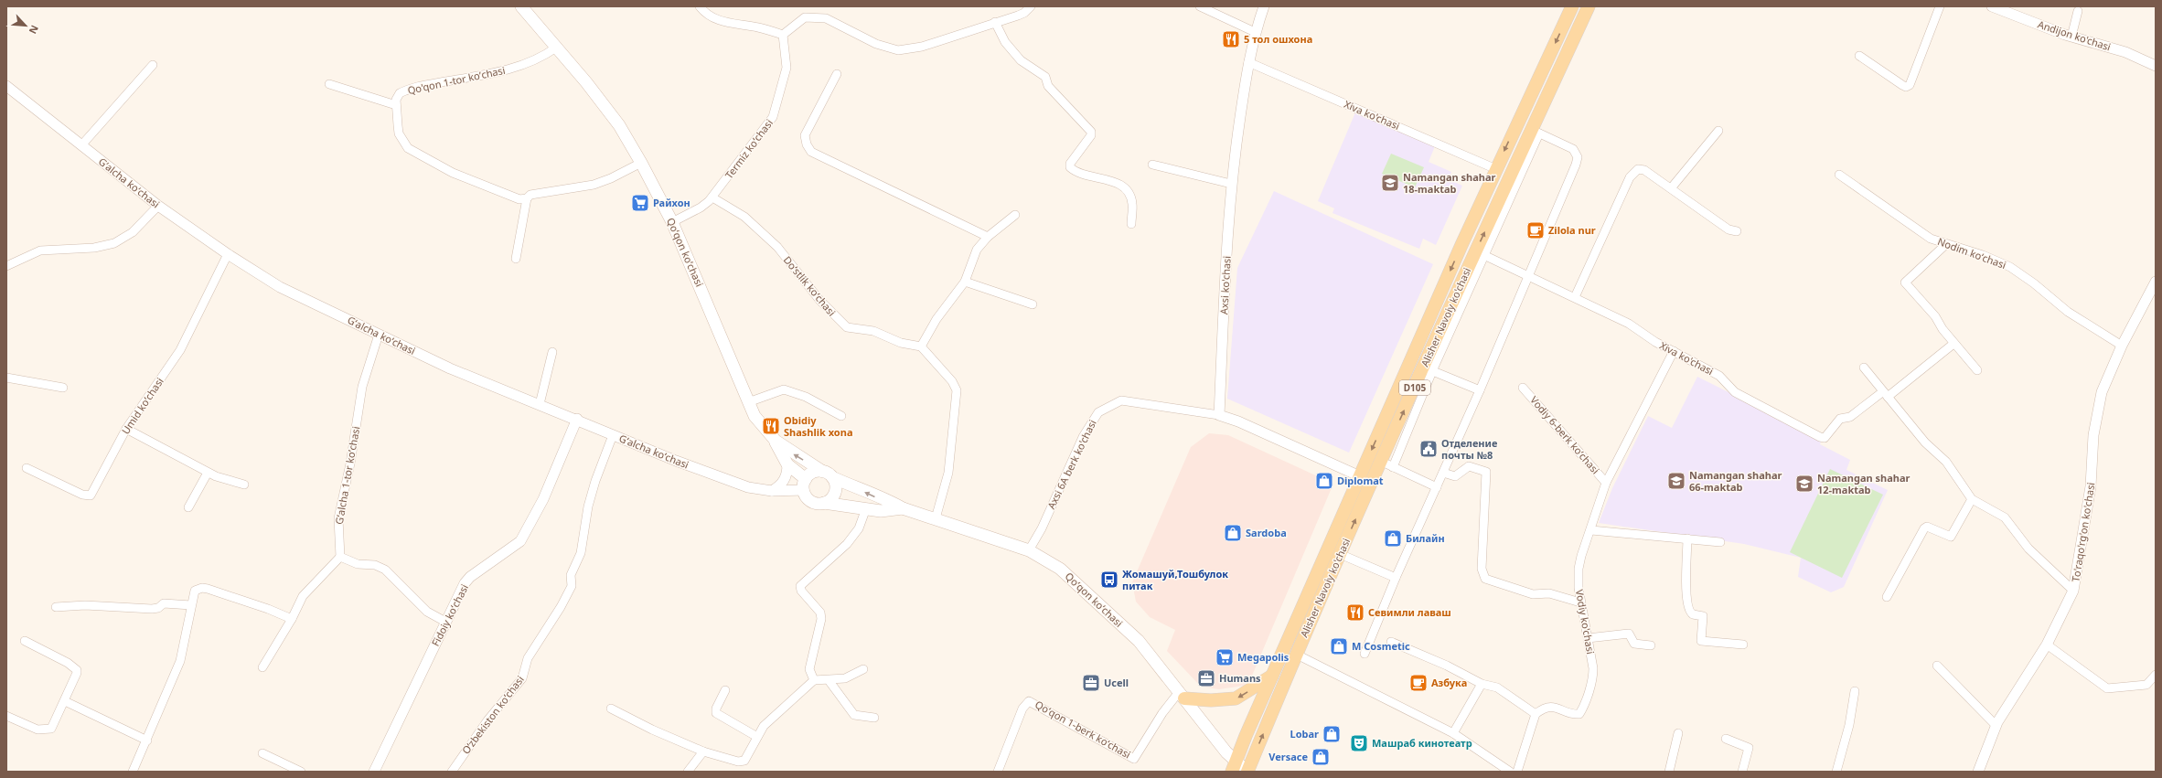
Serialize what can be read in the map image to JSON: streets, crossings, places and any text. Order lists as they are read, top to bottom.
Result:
{
  "streets": {
    "main road": ["Qoʻqon koʻchasi", "Alisher Navoiy ko'chasi", "D105"],
    "street": [
      "Andijon ko'chasi",
      "Qo'qon 1-tor koʼchasi",
      "Xiva ko'chasi",
      "Termiz koʻchasi",
      "Gʻalcha koʻchasi",
      "Nodim koʻchasi",
      "Axsi ko'chasi",
      "Doʻstlik koʻchasi",
      "Umid koʻchasi",
      "Vodiy 6-berk koʻchasi",
      "Axsi 6А berk ko'chasi",
      "Gʼalcha 1-tor koʼchasi",
      "To'raqo'rg'on ko'chasi",
      "Fidoiy koʻchasi",
      "Vodiy ko'chasi",
      "Oʻzbekiston koʻchasi",
      "Qoʻqon 1-berk koʻchasi"
    ]
  },
  "crossings": [
    ["Qo'qon 1-tor koʼchasi", "Qoʻqon koʻchasi"],
    ["Xiva ko'chasi", "Axsi ko'chasi"],
    ["Xiva ko'chasi", "Alisher Navoiy ko'chasi"],
    ["Xiva ko'chasi", "Vodiy ko'chasi"],
    ["Termiz koʻchasi", "Qoʻqon koʻchasi"],
    ["Termiz koʻchasi", "Doʻstlik koʻchasi"],
    ["Gʻalcha koʻchasi", "Qoʻqon koʻchasi"],
    ["Gʻalcha koʻchasi", "Umid koʻchasi"],
    ["Gʻalcha koʻchasi", "Gʼalcha 1-tor koʼchasi"],
    ["Gʻalcha koʻchasi", "Fidoiy koʻchasi"],
    ["Gʻalcha koʻchasi", "Oʻzbekiston koʻchasi"],
    ["Qoʻqon koʻchasi", "Alisher Navoiy ko'chasi"],
    ["Qoʻqon koʻchasi", "Axsi 6А berk ko'chasi"],
    ["Qoʻqon koʻchasi", "Qoʻqon 1-berk koʻchasi"],
    ["Nodim koʻchasi", "To'raqo'rg'on ko'chasi"],
    ["Axsi ko'chasi", "Axsi 6А berk ko'chasi"],
    ["Vodiy 6-berk koʻchasi", "Vodiy ko'chasi"]
  ],
  "places": {
    "restaurant": ["5 тол ошхона", "Obidiy Shashlik xona", "Севимли лаваш"],
    "school or university": ["Namangan shahar 18-maktab", "Namangan shahar 66-maktab", "Namangan shahar 12-maktab"],
    "supermarket": ["Райхон", "Megapolis"],
    "cafe": ["Zilola nur", "Азбука"],
    "public building": ["Отделение почты №8"],
    "shop": [
      "Diplomat",
      "Sardoba",
      "Билайн",
      "M Cosmetic",
      "Lobar",
      "Versace"
    ],
    "bus stop": ["Жомашуй,Тошбулок питак"],
    "office": ["Humans", "Ucell"],
    "theatre": ["Машраб кинотеатр"]
  },
  "north": "bottom right"
}
